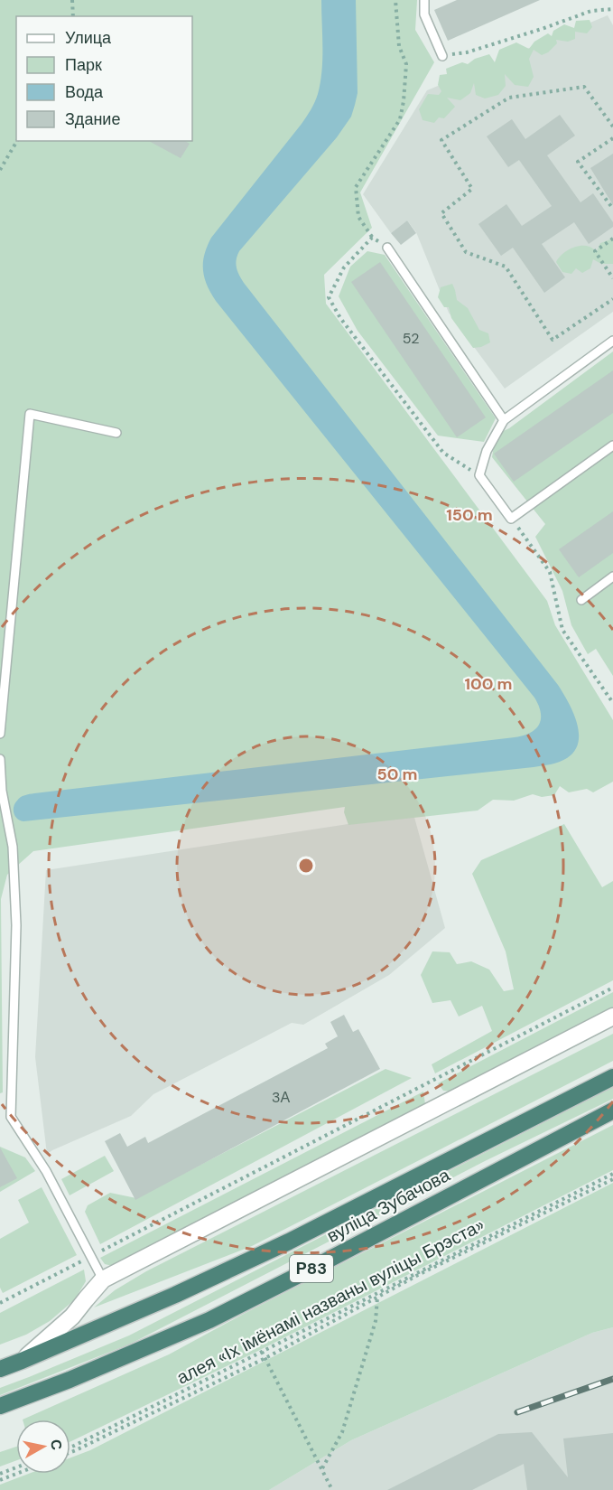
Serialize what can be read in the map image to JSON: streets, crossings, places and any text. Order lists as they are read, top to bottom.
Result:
{
  "streets": {
    "highway": ["вуліца Зубачова", "Р83"],
    "path": ["алея «Іх імёнамі названы вуліцы Брэста»"]
  },
  "house_numbers": ["52", "3А"],
  "legend": [
    "Улица",
    "Парк",
    "Вода",
    "Здание"
  ],
  "north": "right",
  "rings": ["150 m", "100 m", "50 m"]
}
